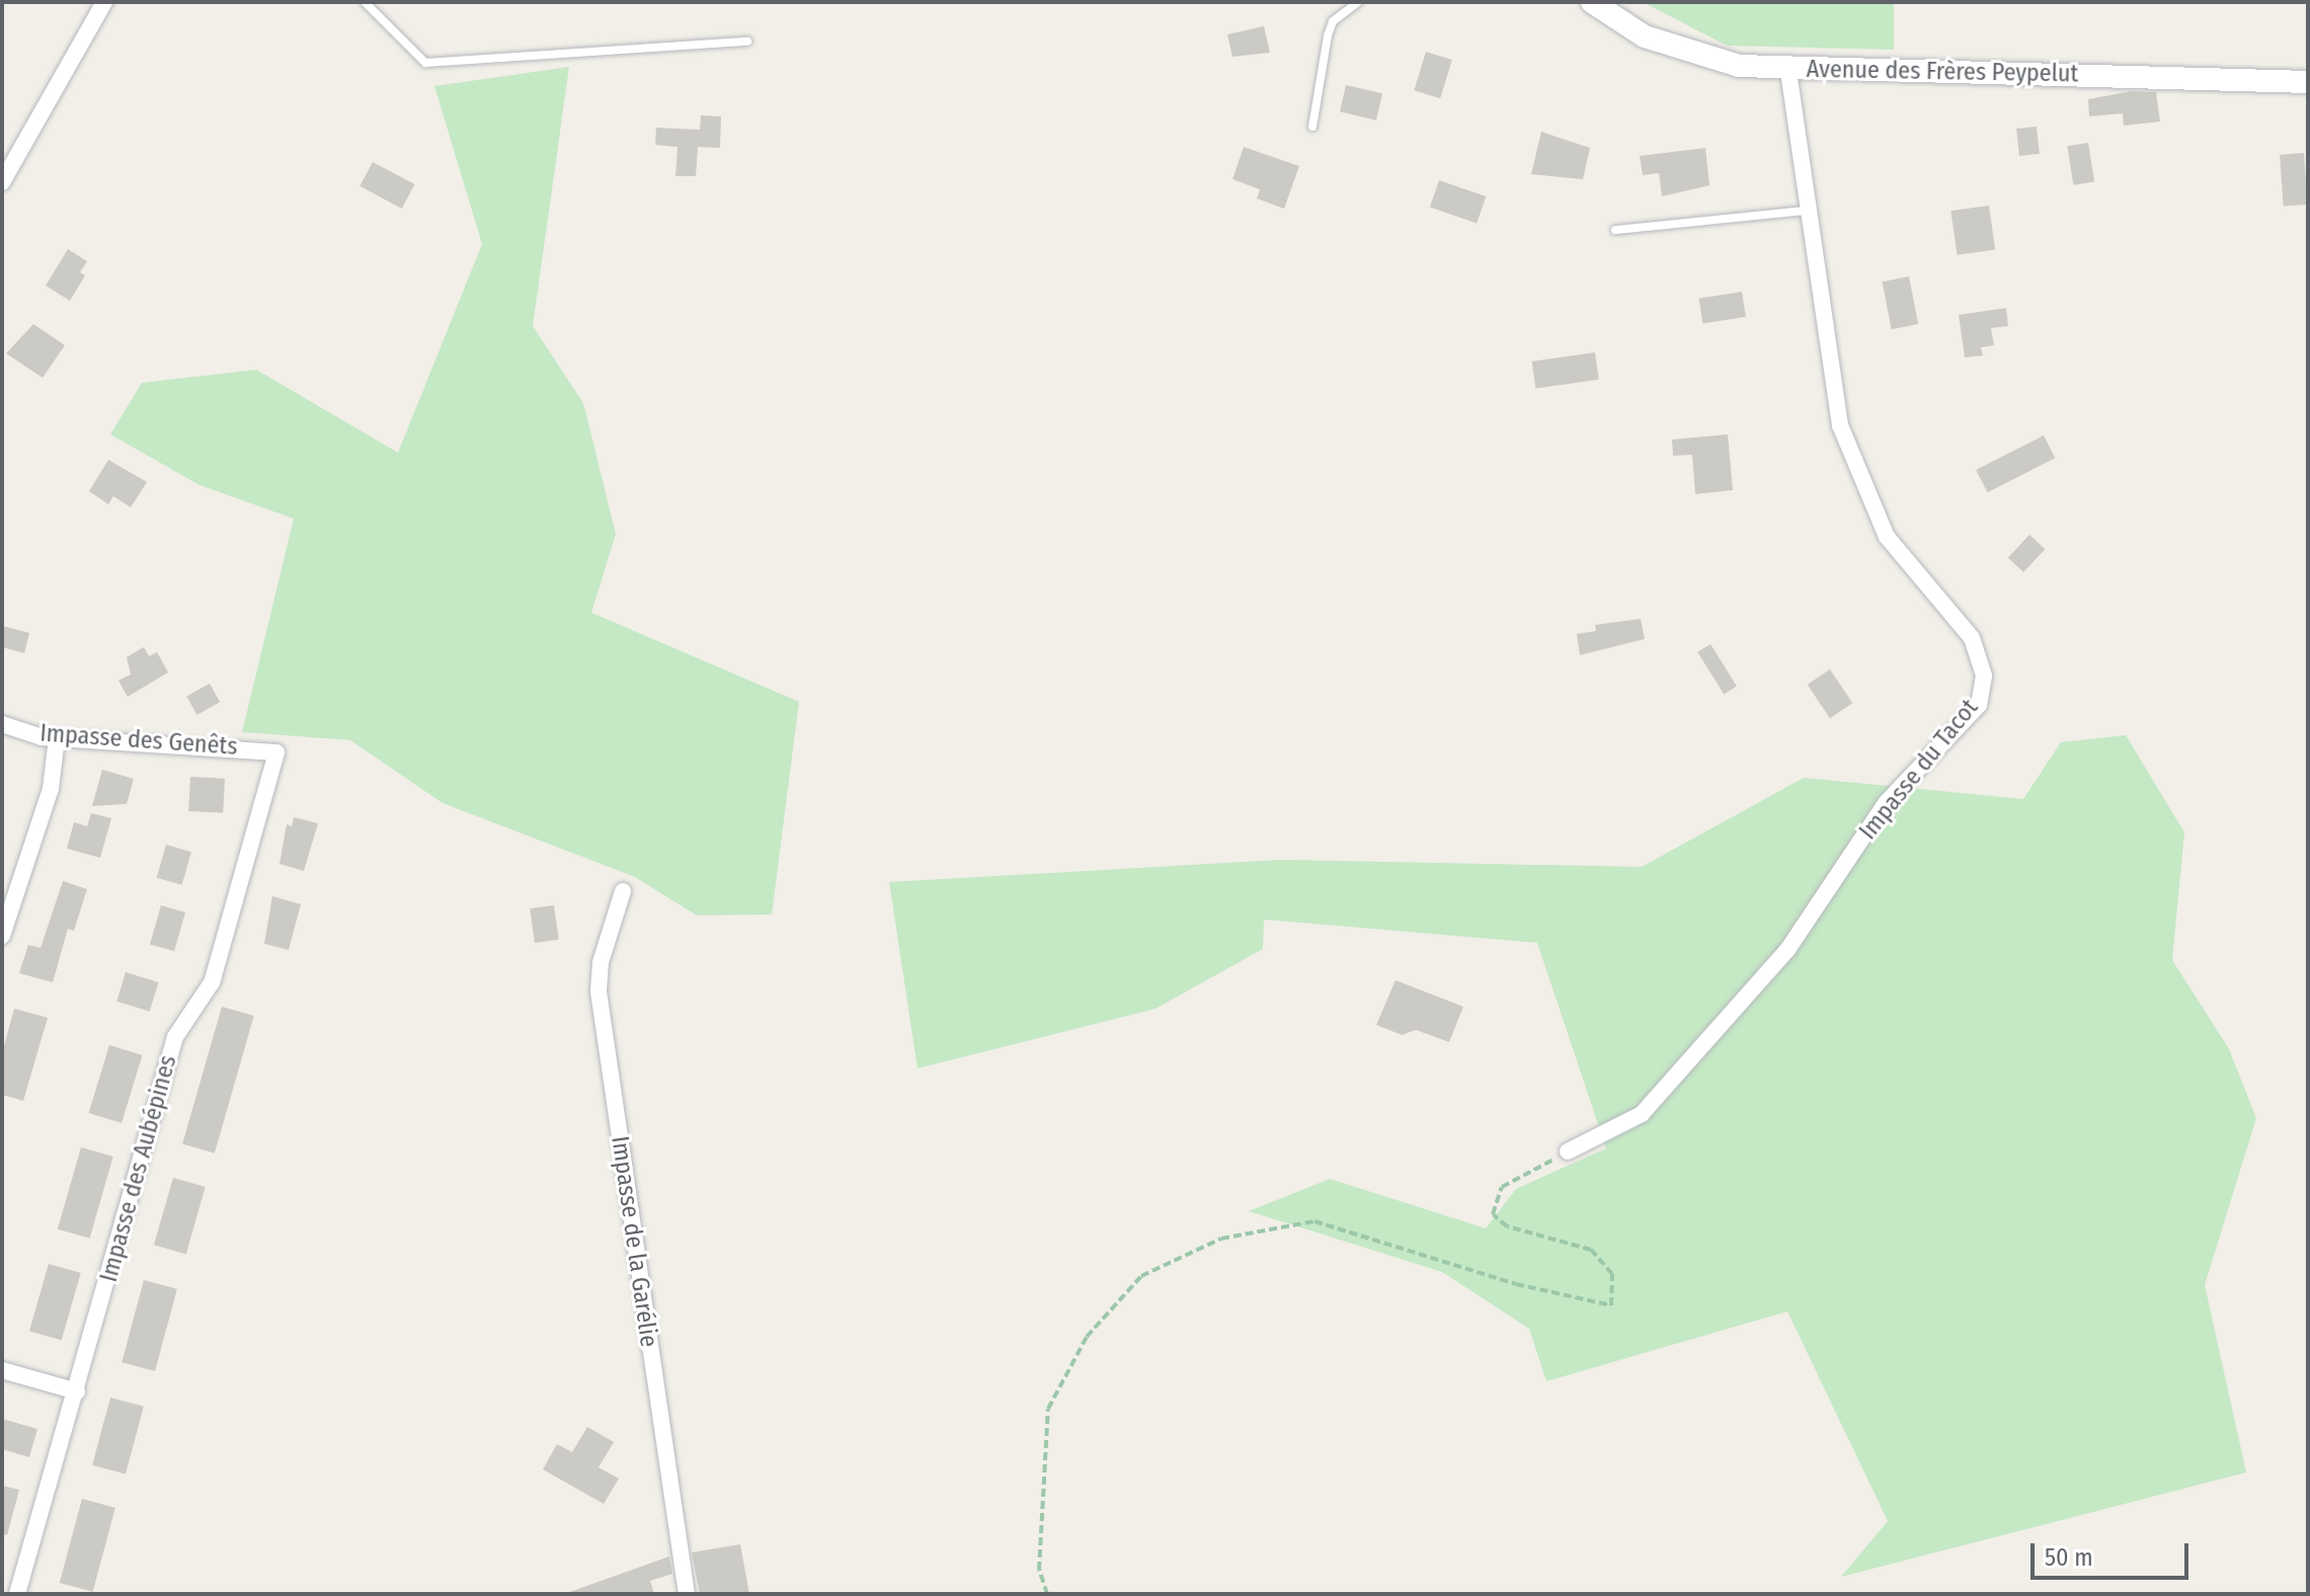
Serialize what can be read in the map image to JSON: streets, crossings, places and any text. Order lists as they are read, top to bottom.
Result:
{
  "streets": {
    "main road": ["Avenue des Frères Peypelut"],
    "street": [
      "Impasse des Genêts",
      "Impasse du Tacot",
      "Impasse des Aubépines",
      "Impasse de la Garélie"
    ]
  },
  "crossings": [
    ["Avenue des Frères Peypelut", "Impasse du Tacot"],
    ["Impasse des Genêts", "Impasse des Aubépines"]
  ],
  "scale_bar": "50 m"
}
